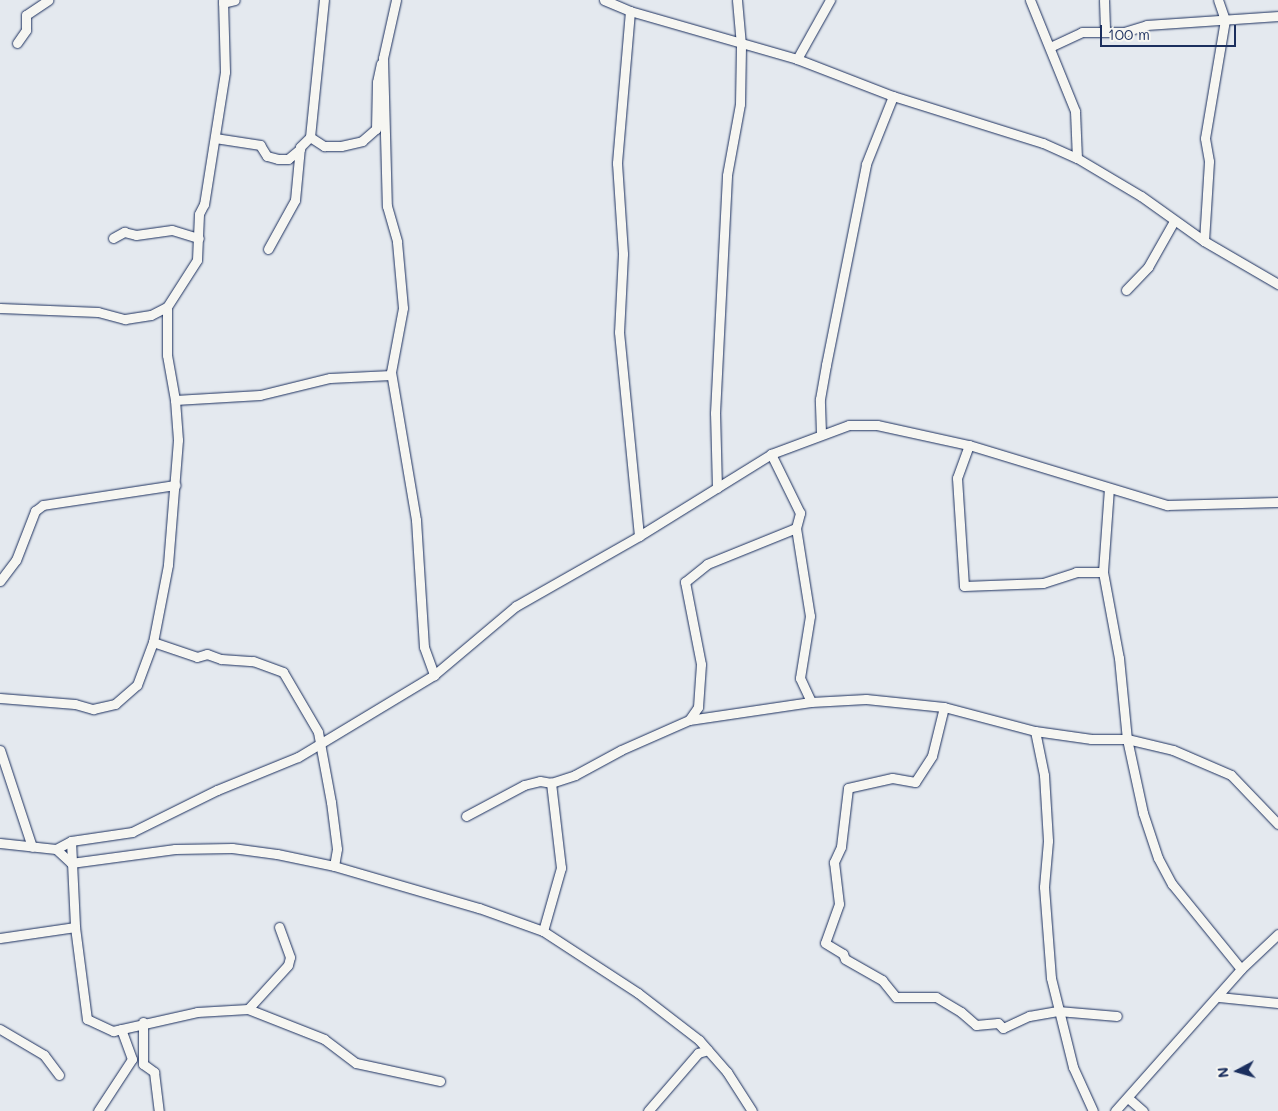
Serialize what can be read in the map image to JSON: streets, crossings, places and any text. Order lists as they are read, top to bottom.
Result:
{
  "scale_bar": "100 m",
  "north": "left"
}
